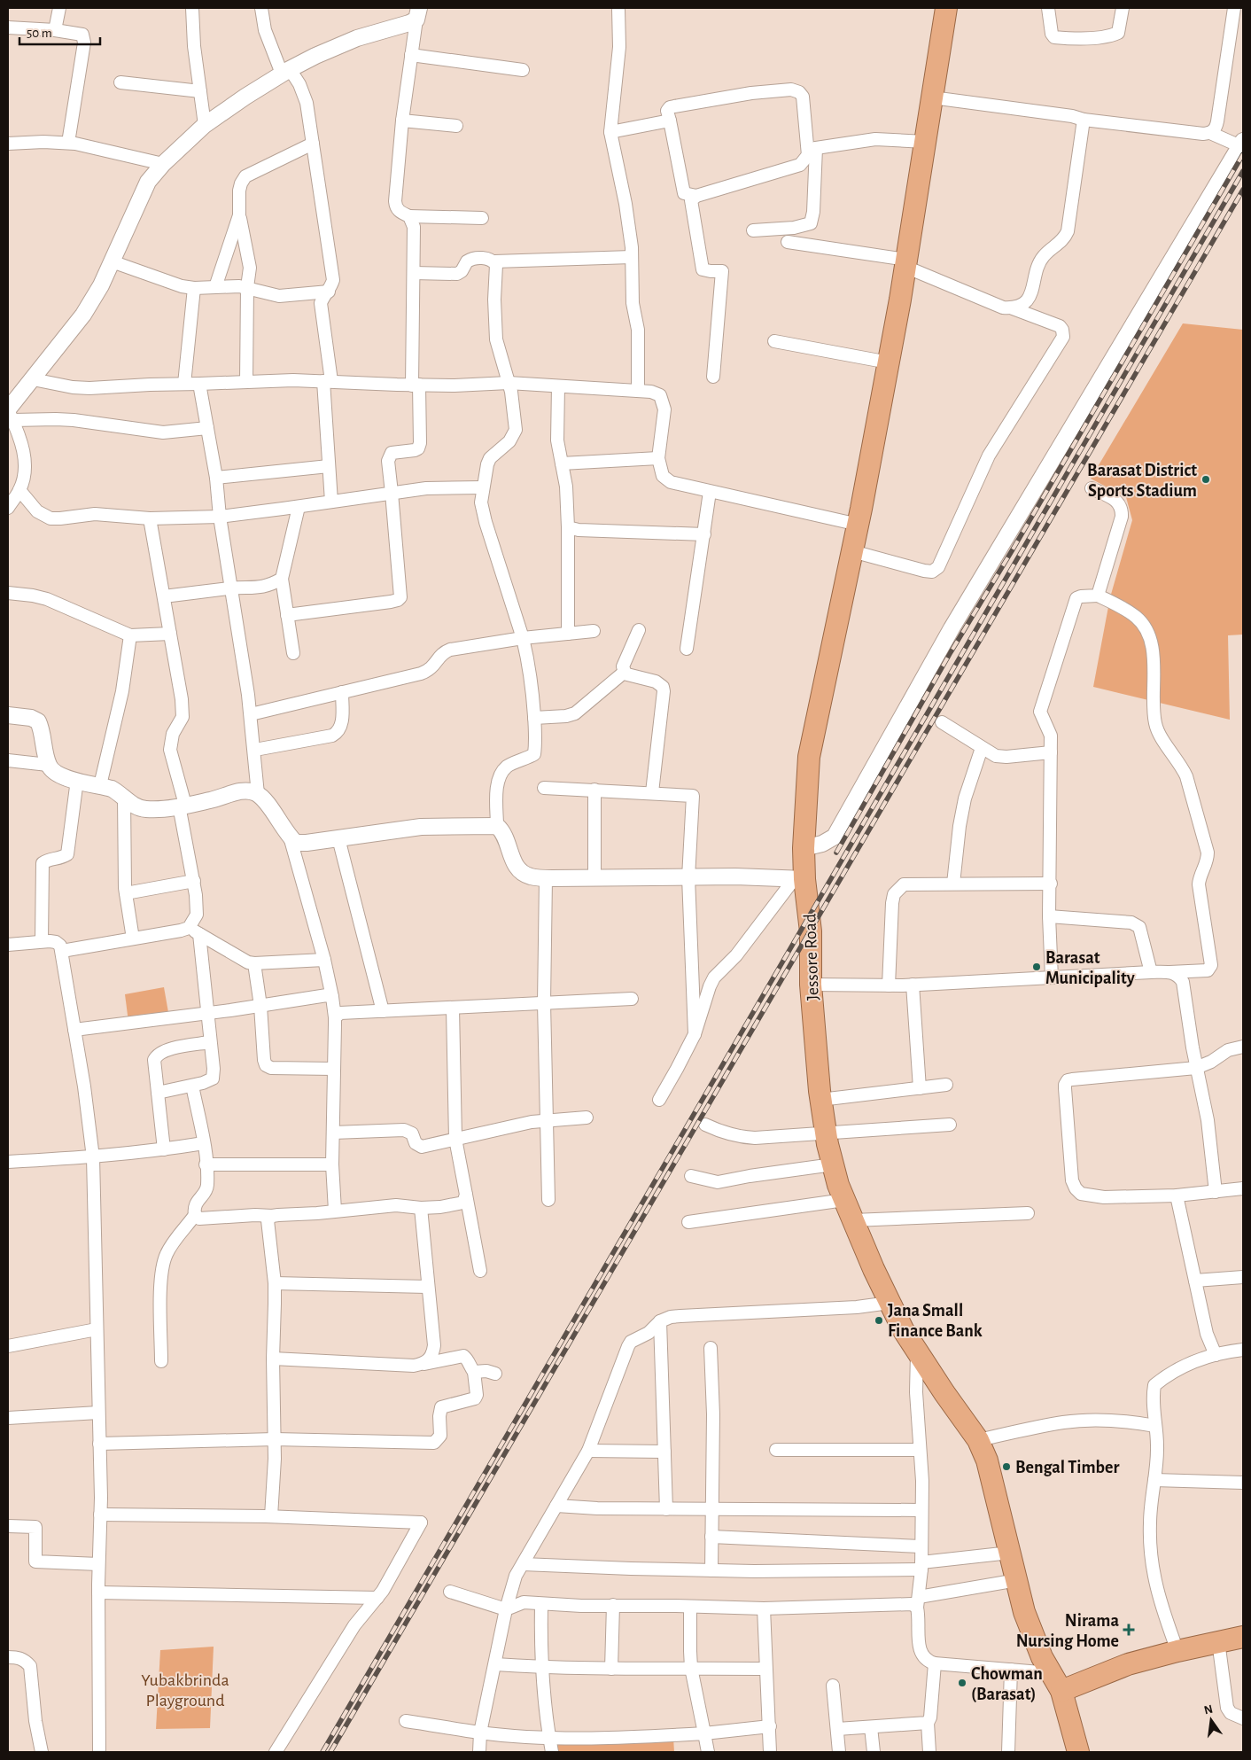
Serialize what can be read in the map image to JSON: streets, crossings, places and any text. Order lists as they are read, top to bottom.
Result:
{
  "streets": {
    "highway": ["Jessore Road"]
  },
  "parks": ["Yubakbrinda Playground"],
  "places": {
    "other": [
      "Barasat District Sports Stadium",
      "Barasat Municipality",
      "Jana Small Finance Bank",
      "Bengal Timber",
      "Chowman (Barasat)"
    ],
    "health": ["Nirama Nursing Home"]
  },
  "scale_bar": "50 m",
  "north": "top"
}
